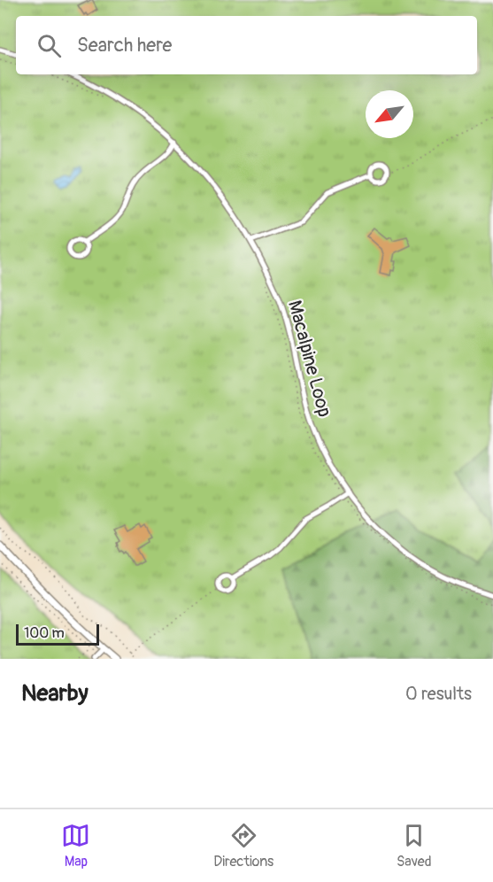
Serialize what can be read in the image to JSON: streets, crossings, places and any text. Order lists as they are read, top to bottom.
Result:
{
  "streets": {
    "street": ["Macalpine Loop"]
  },
  "scale_bar": "100 m",
  "north": "bottom left",
  "page": {
    "search": "Search here",
    "scale": "100 m",
    "heading": ["Nearby", "0 results"],
    "nav": ["Map", "Directions", "Saved"]
  }
}
